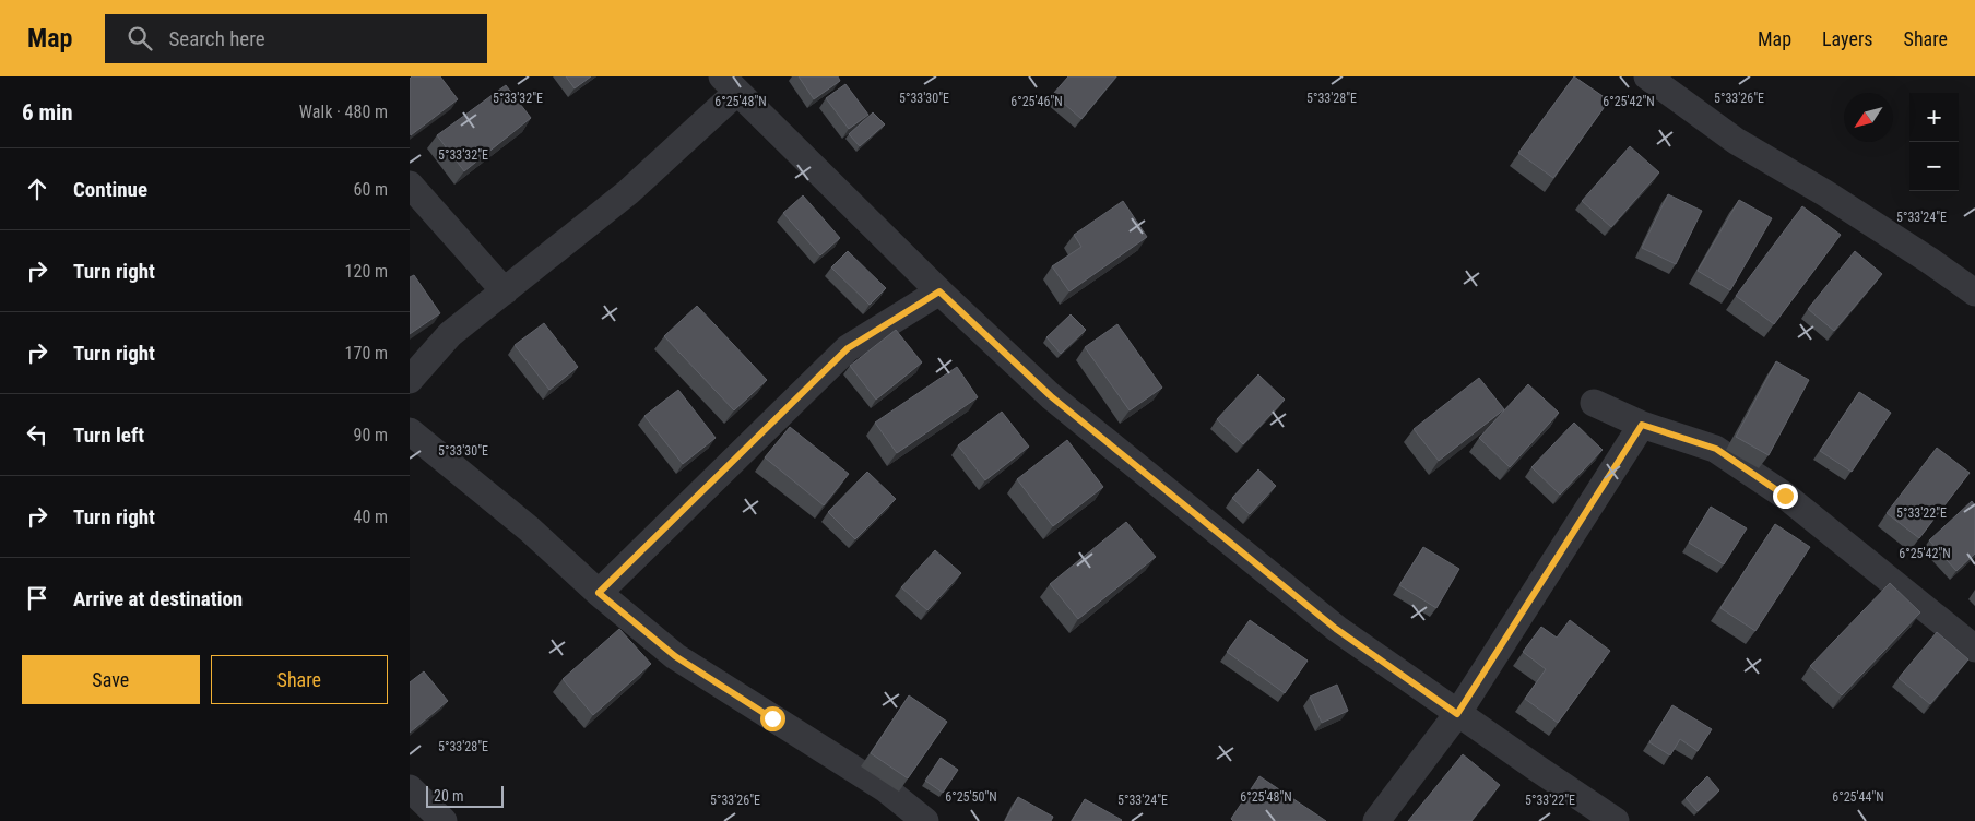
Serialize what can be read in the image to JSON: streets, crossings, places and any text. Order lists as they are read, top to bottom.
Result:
{
  "scale_bar": "20 m",
  "north": "bottom left",
  "page": {
    "header": "Map",
    "search": "Search here",
    "nav": ["Map", "Layers", "Share"],
    "heading": ["6 min", "Walk · 480 m"],
    "map_buttons": ["+", "−"],
    "list": [
      ["Continue", "60 m"],
      ["Turn right", "120 m"],
      ["Turn right", "170 m"],
      ["Turn left", "90 m"],
      ["Turn right", "40 m"],
      "Arrive at destination"
    ],
    "buttons": ["Save", "Share"],
    "scale": "20 m"
  },
  "coordinates": [
    "5°33'28\"E",
    "5°33'32\"E",
    "5°33'30\"E",
    "5°33'26\"E",
    "6°25'48\"N",
    "6°25'46\"N",
    "6°25'42\"N",
    "5°33'24\"E",
    "5°33'22\"E",
    "6°25'50\"N",
    "6°25'44\"N"
  ]
}
